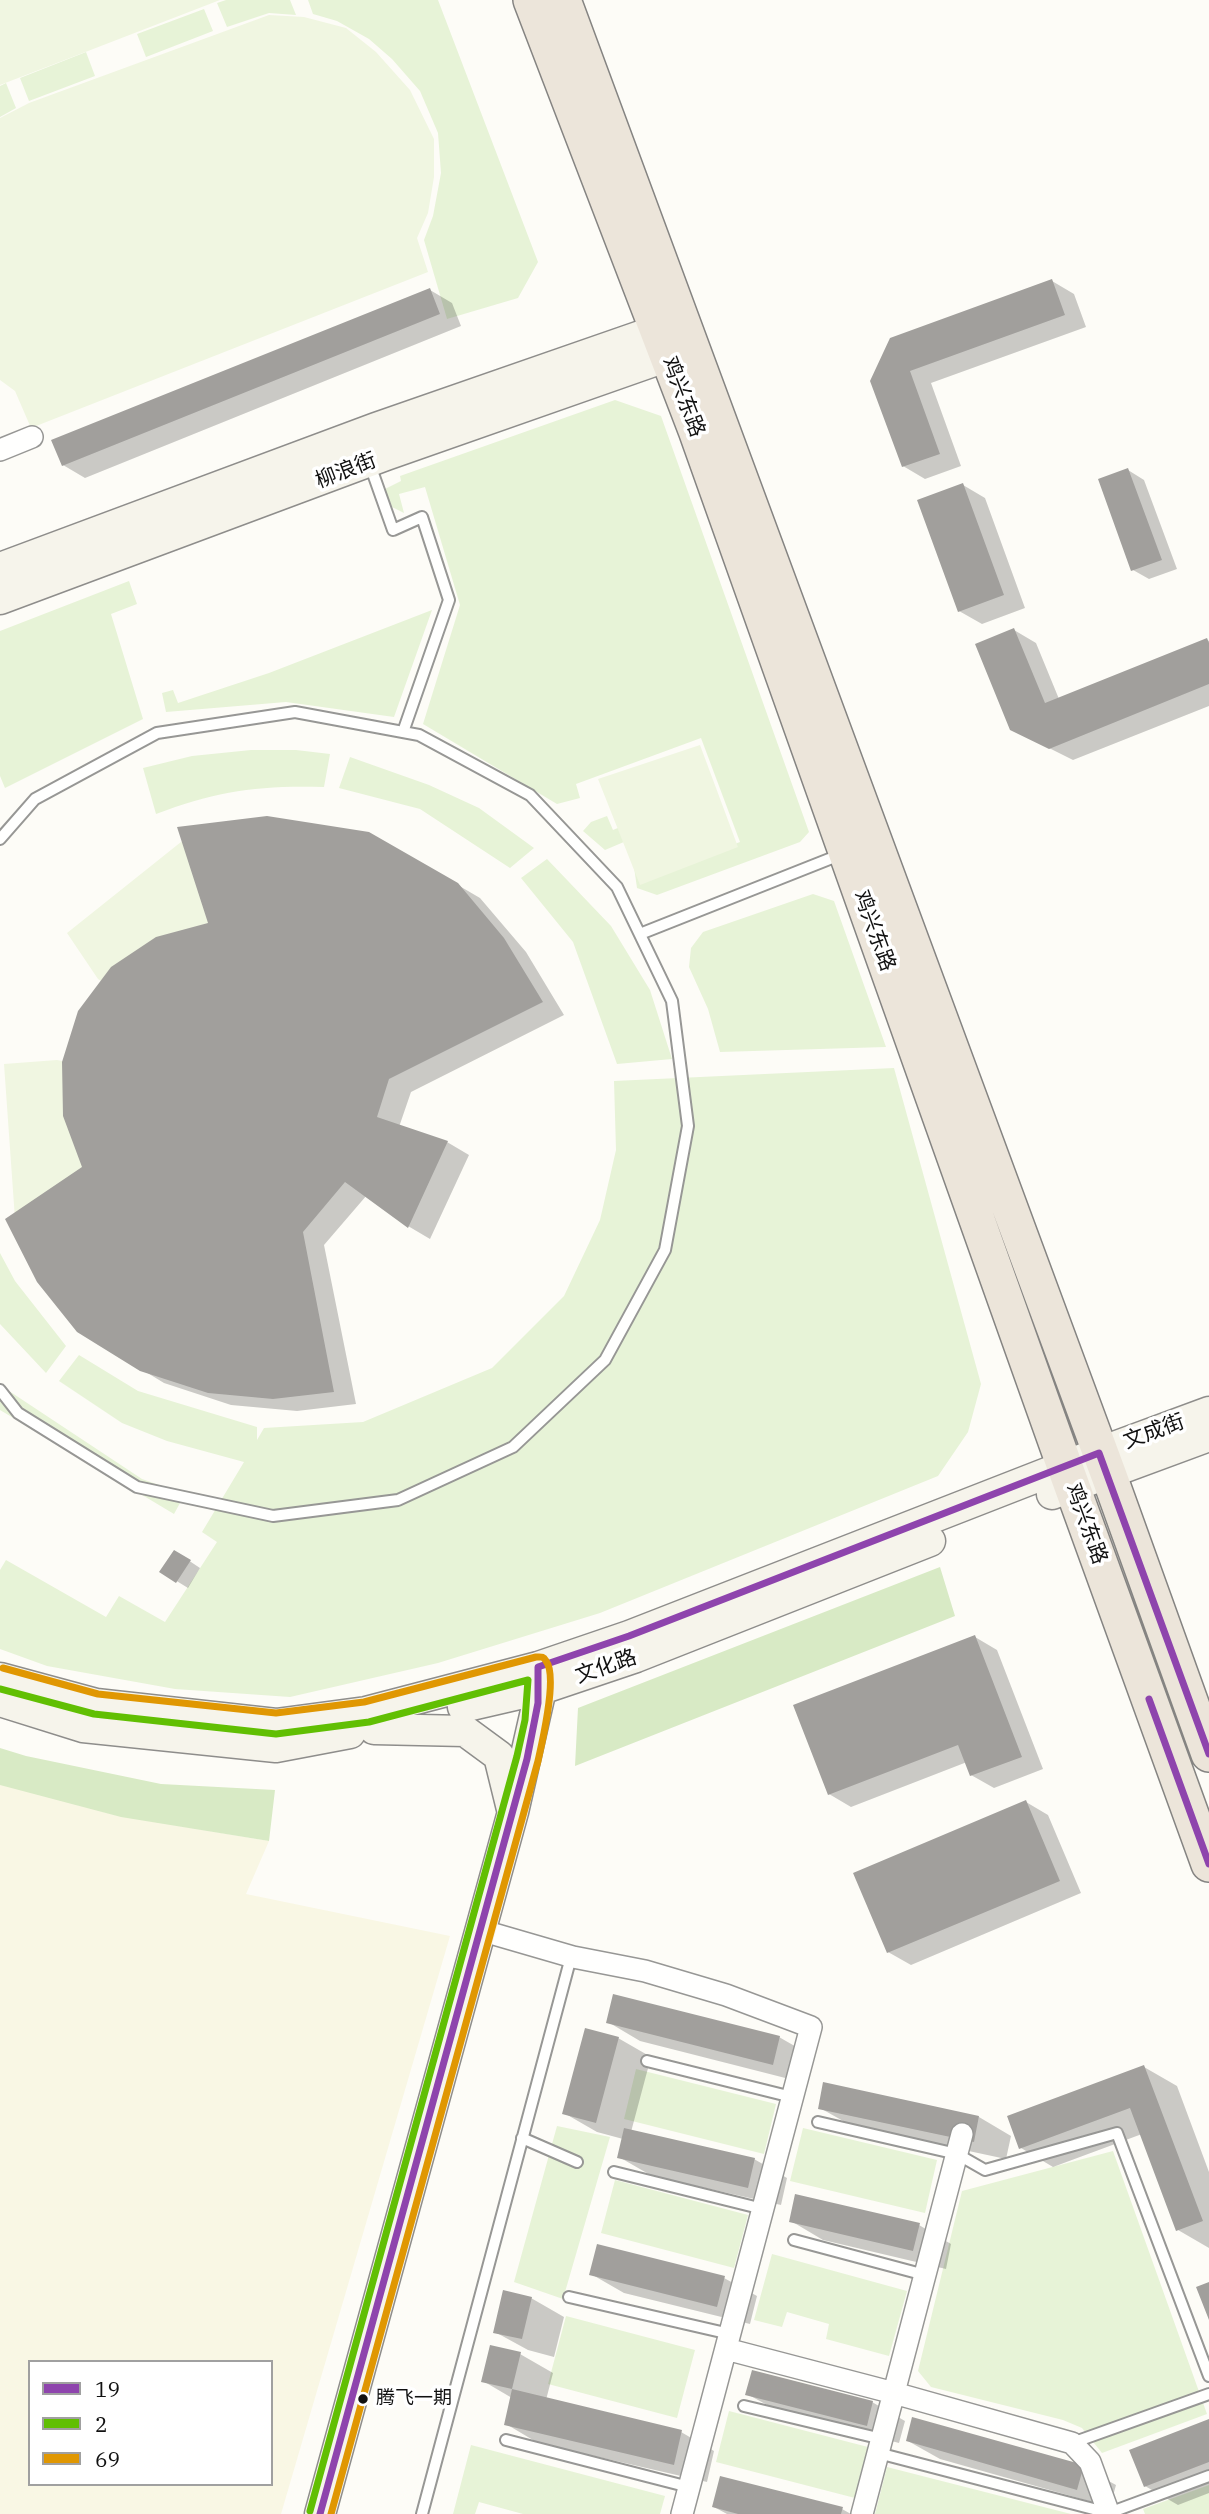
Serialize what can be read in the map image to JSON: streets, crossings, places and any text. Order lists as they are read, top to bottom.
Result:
{
  "streets": {
    "highway": ["鸡兴东路"],
    "main road": ["柳浪街", "文成街", "文化路"]
  },
  "crossings": [
    ["鸡兴东路", "柳浪街"],
    ["鸡兴东路", "文成街"],
    ["鸡兴东路", "文化路"],
    ["文成街", "文化路"]
  ],
  "places": ["腾飞一期"],
  "lines": ["transit line 19", "transit line 69", "transit line 2"],
  "legend": ["19", "2", "69"]
}
